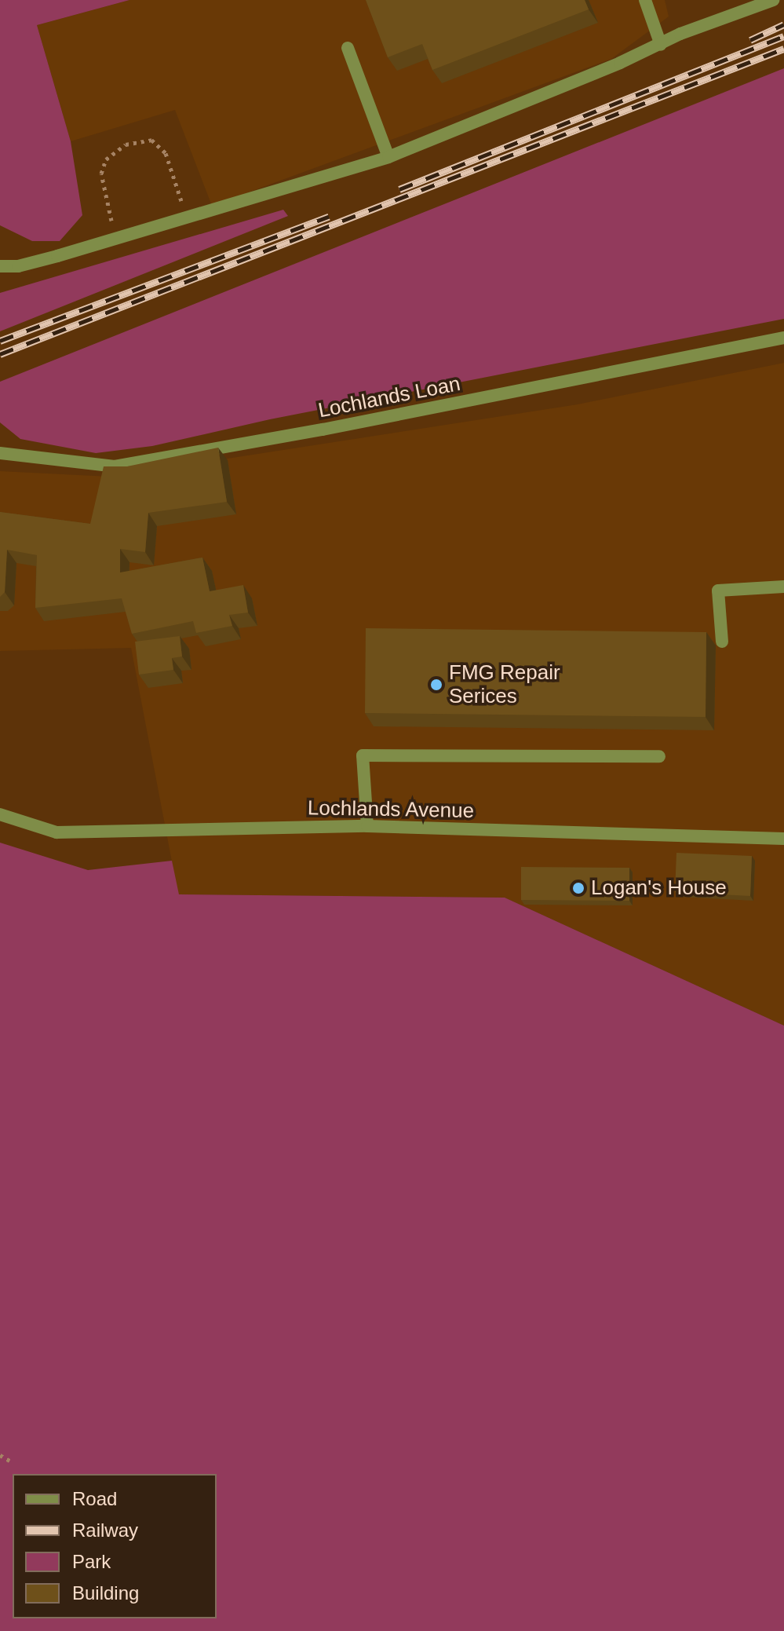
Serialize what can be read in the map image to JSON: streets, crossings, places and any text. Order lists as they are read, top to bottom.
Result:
{
  "streets": {
    "street": ["Lochlands Loan", "Lochlands Avenue"]
  },
  "places": ["FMG Repair Serices", "Logan's House"],
  "legend": [
    "Road",
    "Railway",
    "Park",
    "Building"
  ]
}
